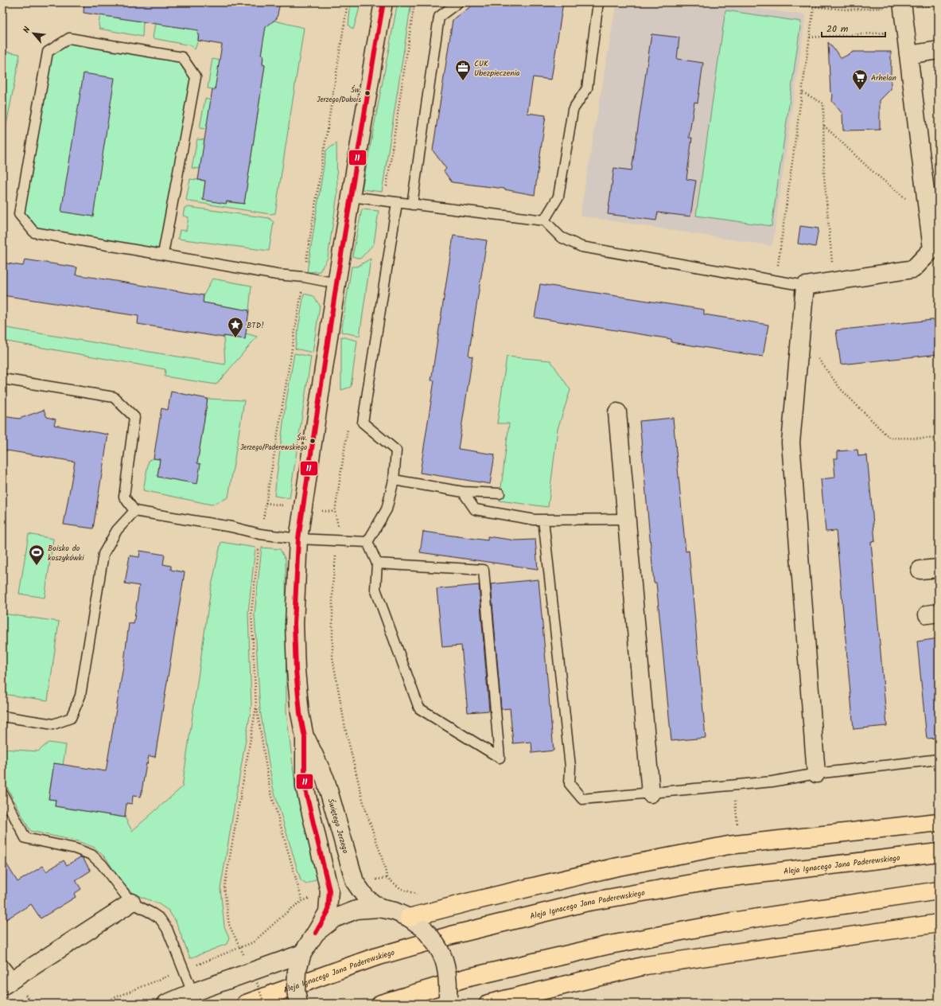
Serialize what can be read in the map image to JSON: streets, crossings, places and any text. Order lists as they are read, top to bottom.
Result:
{
  "streets": {
    "main road": ["Aleja Ignacego Jana Paderewskiego"],
    "street": ["Świętego Jerzego"]
  },
  "places": {
    "office": ["CUK Ubezpieczenia"],
    "supermarket": ["Arhelan"],
    "other": ["Św. Jerzego/Dubois", "Św. Jerzego/Paderewskiego"],
    "place": ["BTD!"],
    "sports": ["Boisko do koszykówki"]
  },
  "lines": ["transit line 11"],
  "scale_bar": "20 m",
  "north": "top left"
}
